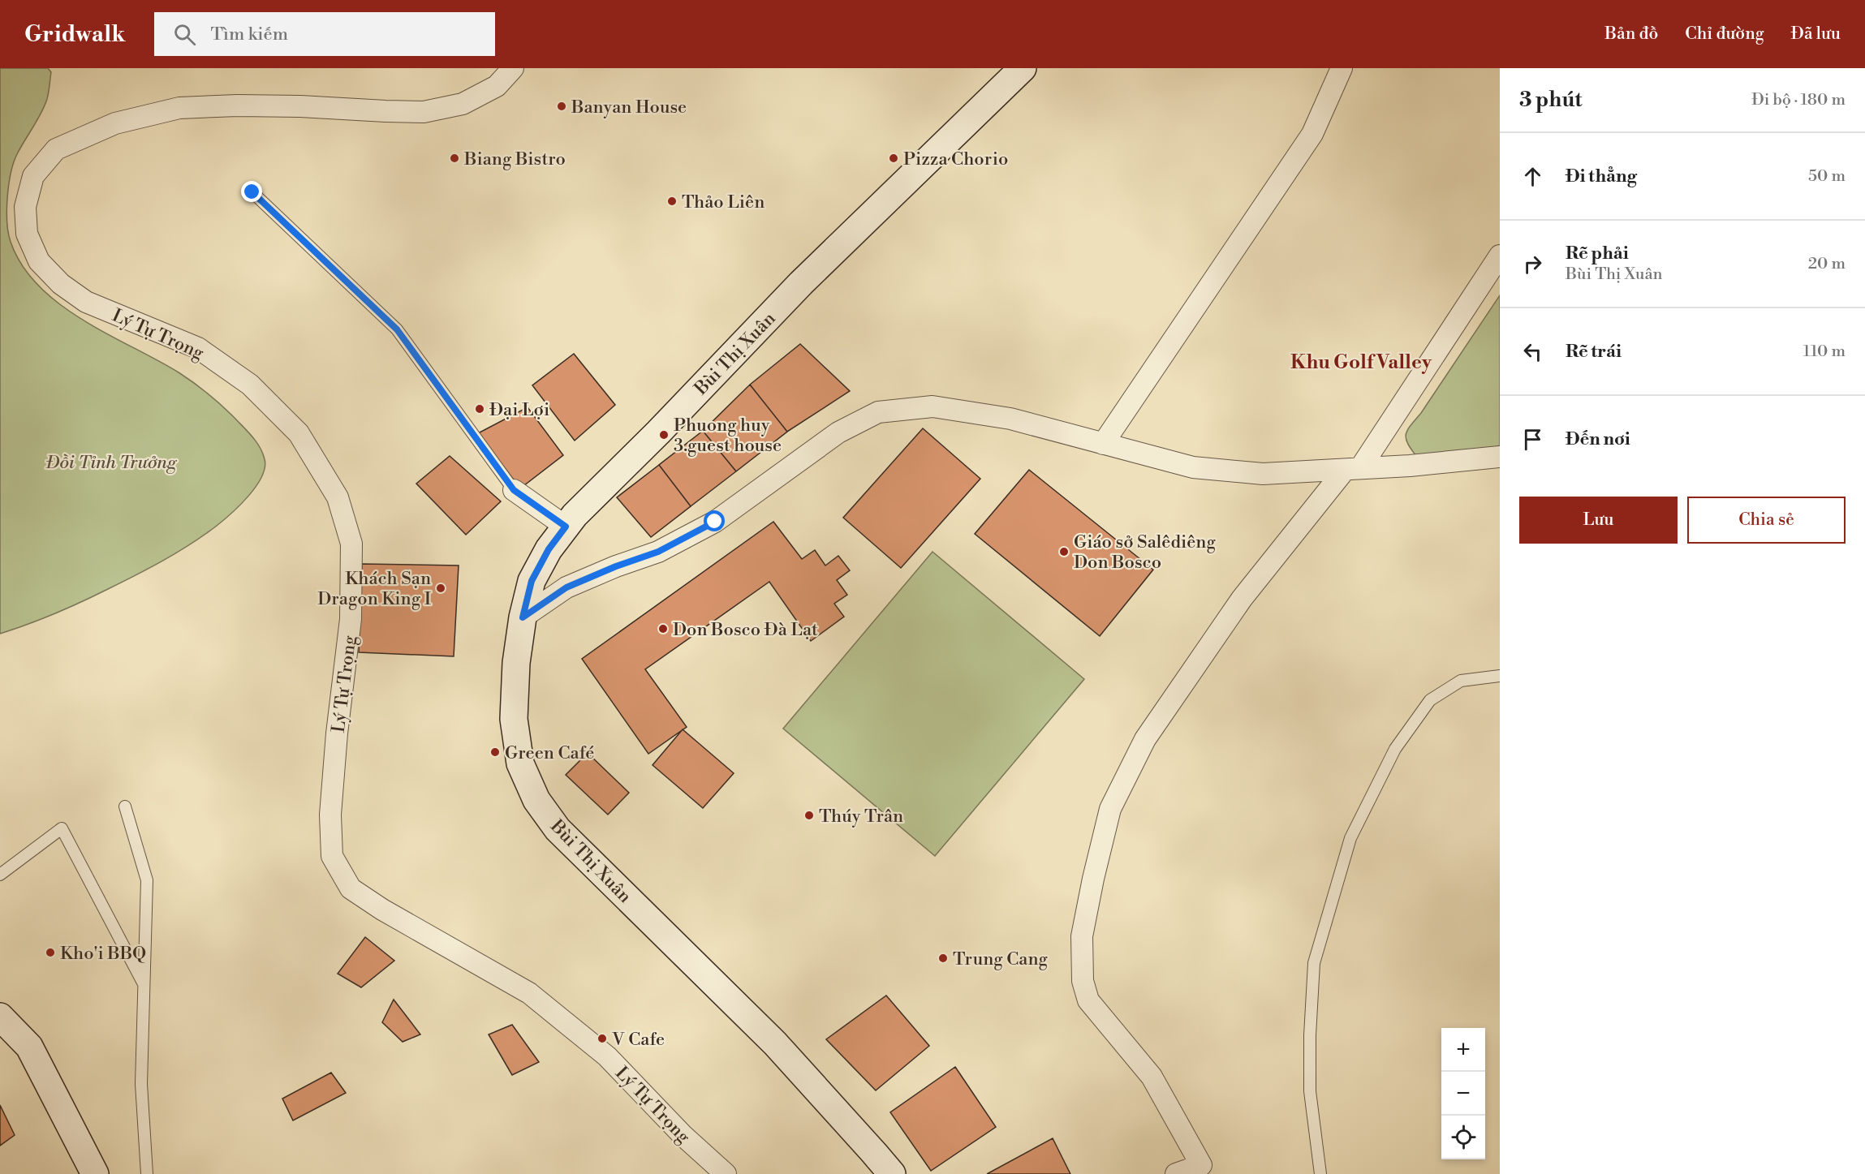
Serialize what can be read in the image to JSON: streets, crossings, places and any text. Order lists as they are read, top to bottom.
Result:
{
  "streets": {
    "street": ["Lý Tự Trọng", "Bùi Thị Xuân"]
  },
  "districts": ["Khu Golf Valley"],
  "parks": ["Đồi Tỉnh Trưởng"],
  "places": [
    "Banyan House",
    "Biang Bistro",
    "Pizza Chorio",
    "Thảo Liên",
    "Đại Lợi",
    "Phuong huy 3.guest house",
    "Giáo sở Salêdiêng Don Bosco",
    "Khách Sạn Dragon King I",
    "Don Bosco Đà Lạt",
    "Green Café",
    "Thúy Trân",
    "Kho'i BBQ",
    "Trung Cang",
    "V Cafe"
  ],
  "page": {
    "header": "Gridwalk",
    "search": "Tìm kiếm",
    "nav": ["Bản đồ", "Chỉ đường", "Đã lưu"],
    "heading": ["3 phút", "Đi bộ · 180 m"],
    "list": [
      ["Đi thẳng", "50 m"],
      ["Rẽ phải", "Bùi Thị Xuân", "20 m"],
      ["Rẽ trái", "110 m"],
      "Đến nơi"
    ],
    "buttons": ["Lưu", "Chia sẻ"],
    "map_buttons": ["+", "−"]
  }
}
